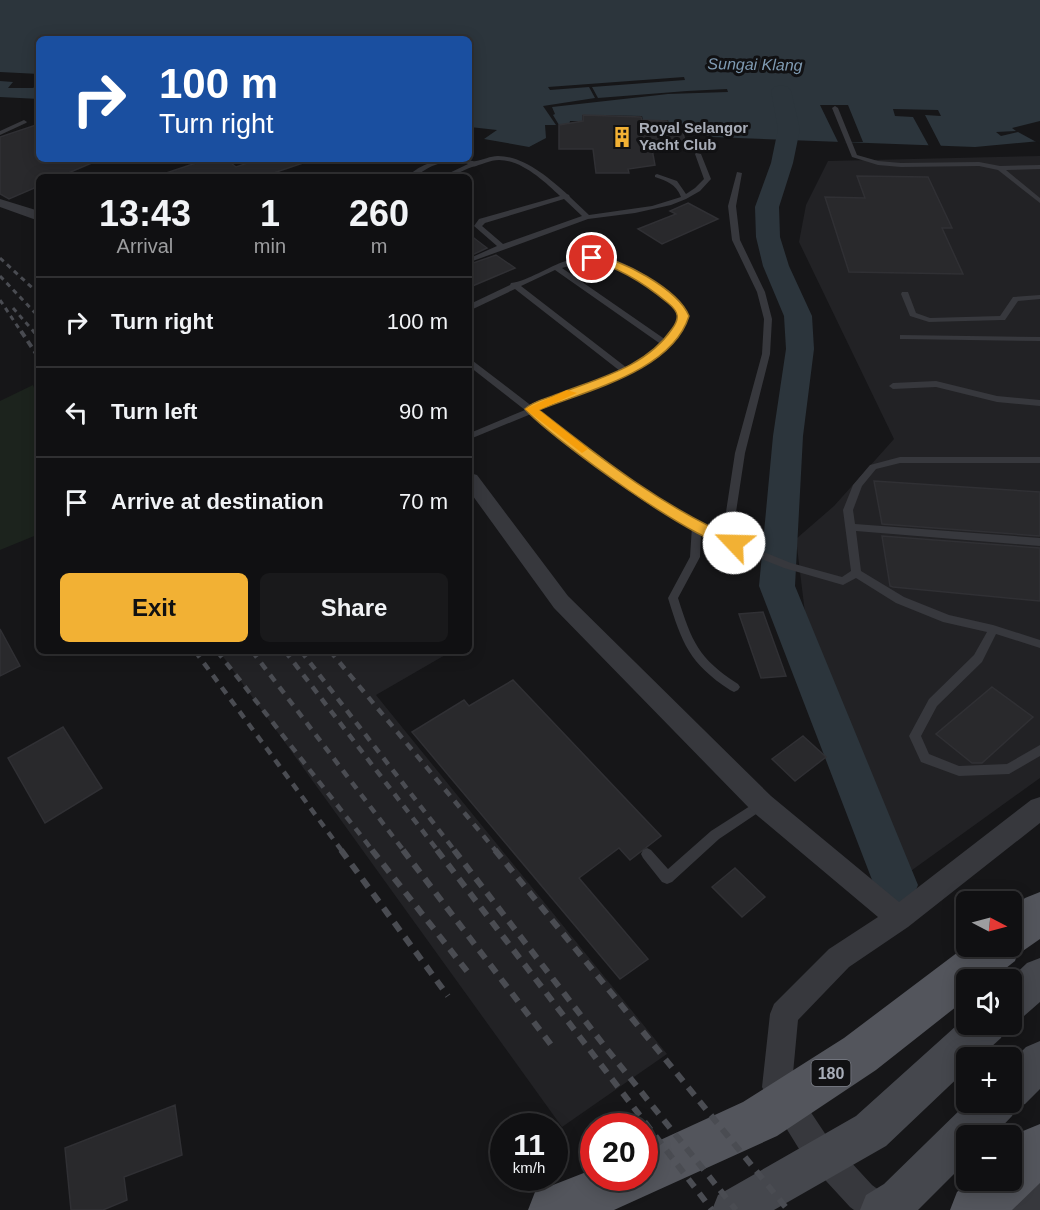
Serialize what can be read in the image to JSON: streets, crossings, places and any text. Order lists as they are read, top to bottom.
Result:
{
  "streets": {
    "main road": ["180"]
  },
  "water": ["Sungai Klang"],
  "places": {
    "building": ["Royal Selangor Yacht Club"]
  },
  "north": "right",
  "page": {
    "turn": ["100 m", "Turn right"],
    "eta": [
      "13:43",
      "Arrival",
      "1",
      "min",
      "260",
      "m"
    ],
    "list": [
      {
        "name": "Turn right",
        "value": "100 m"
      },
      {
        "name": "Turn left",
        "value": "90 m"
      },
      {
        "name": "Arrive at destination",
        "value": "70 m"
      }
    ],
    "buttons": ["Exit", "Share"],
    "map_buttons": ["+", "−"],
    "speed": "11 km/h",
    "limit": "20"
  }
}
